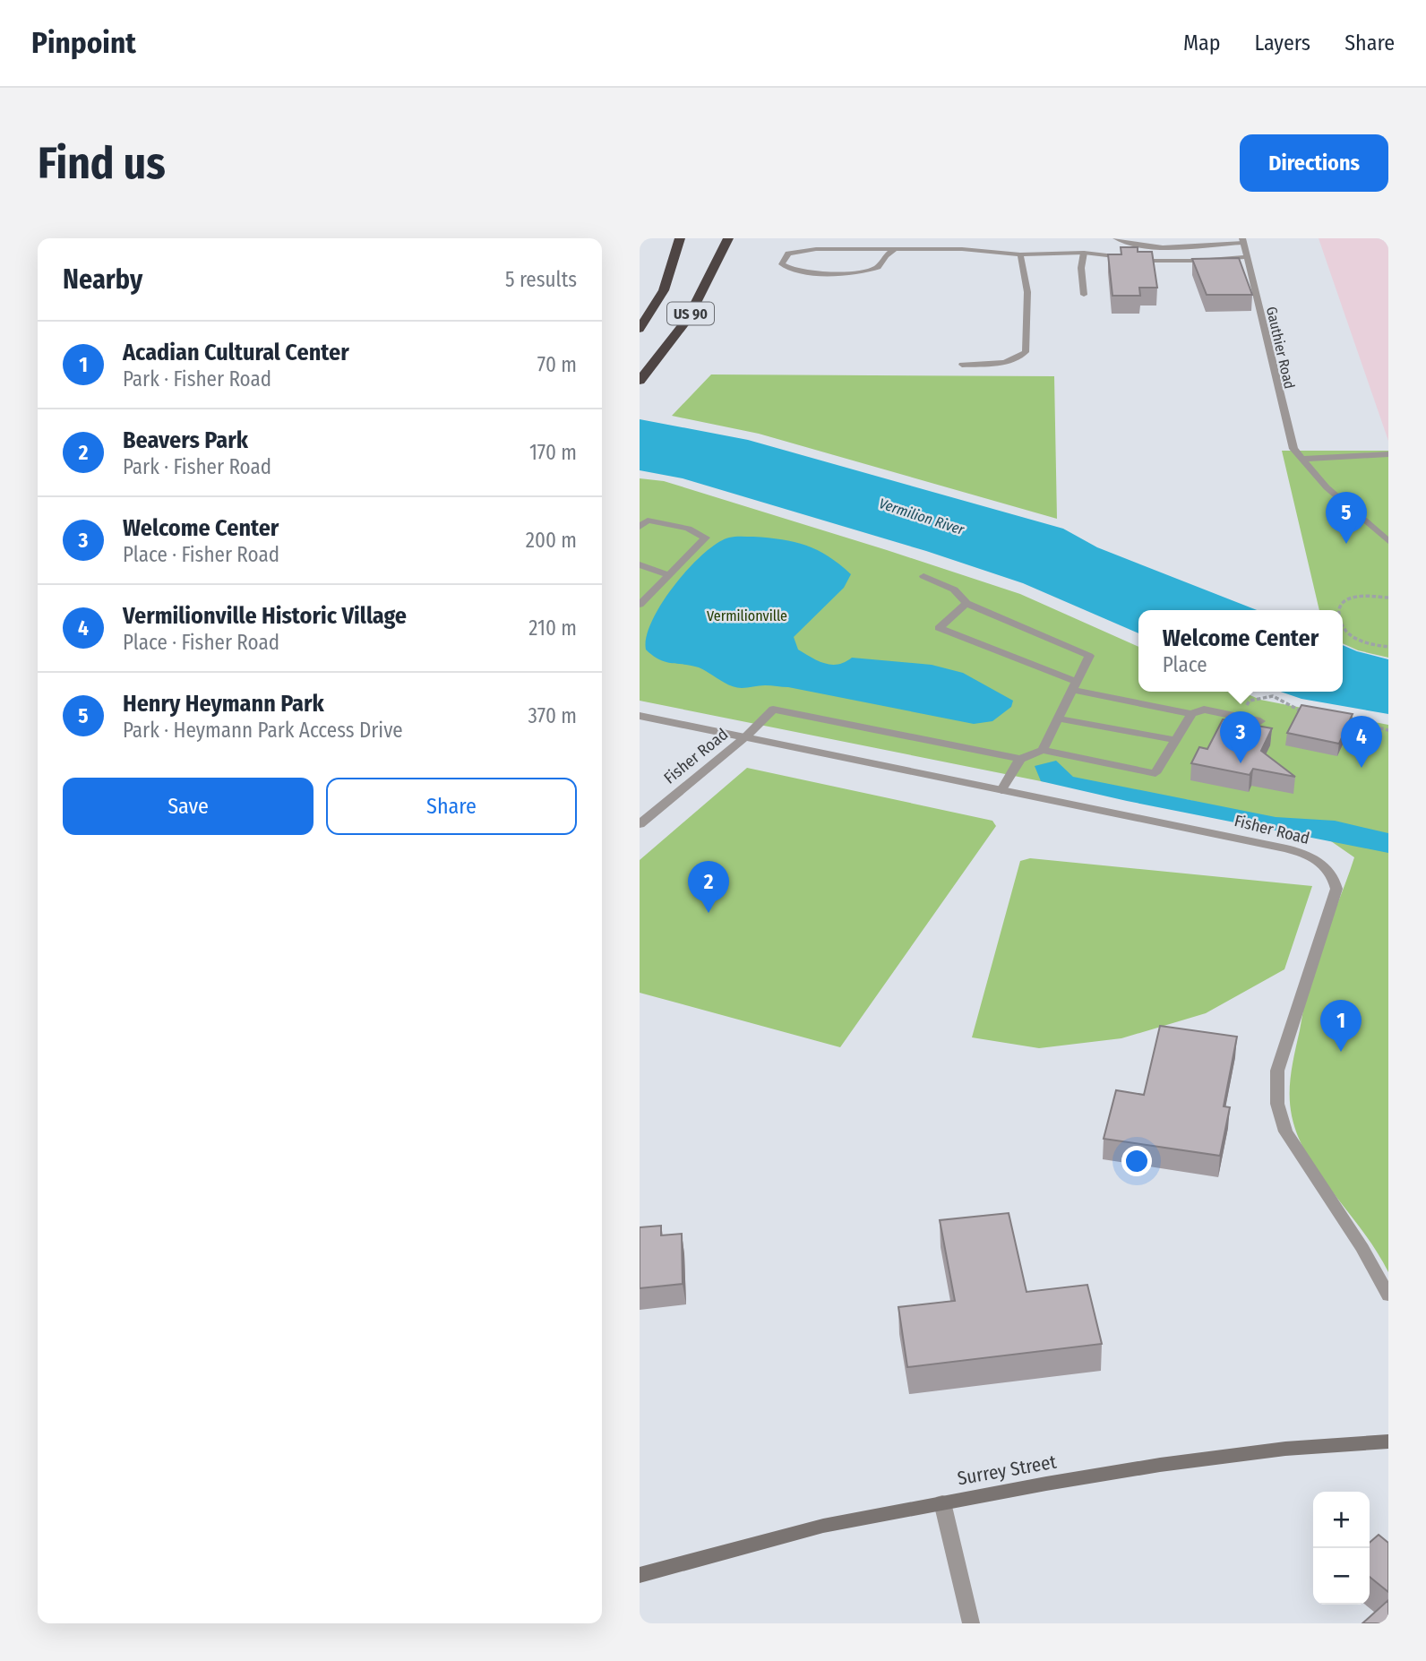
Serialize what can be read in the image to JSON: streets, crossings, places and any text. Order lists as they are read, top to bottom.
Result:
{
  "streets": {
    "highway": ["US 90"],
    "street": ["Gauthier Road", "Fisher Road", "Surrey Street"]
  },
  "water": ["Vermilion River"],
  "parks": ["Vermilionville"],
  "page": {
    "header": "Pinpoint",
    "nav": ["Map", "Layers", "Share"],
    "buttons": [
      "Directions",
      ["Save", "Share"]
    ],
    "title": "Find us",
    "heading": ["Nearby", "5 results"],
    "list": [
      {
        "mark": "1",
        "name": "Acadian Cultural Center",
        "note": "Park · Fisher Road",
        "value": "70 m"
      },
      {
        "mark": "2",
        "name": "Beavers Park",
        "note": "Park · Fisher Road",
        "value": "170 m"
      },
      {
        "mark": "3",
        "name": "Welcome Center",
        "note": "Place · Fisher Road",
        "value": "200 m"
      },
      {
        "mark": "4",
        "name": "Vermilionville Historic Village",
        "note": "Place · Fisher Road",
        "value": "210 m"
      },
      {
        "mark": "5",
        "name": "Henry Heymann Park",
        "note": "Park · Heymann Park Access Drive",
        "value": "370 m"
      }
    ],
    "pins": [
      "5",
      "3",
      "4",
      "2",
      "1"
    ],
    "popup": ["Welcome Center", "Place"],
    "map_buttons": ["+", "−"]
  }
}
